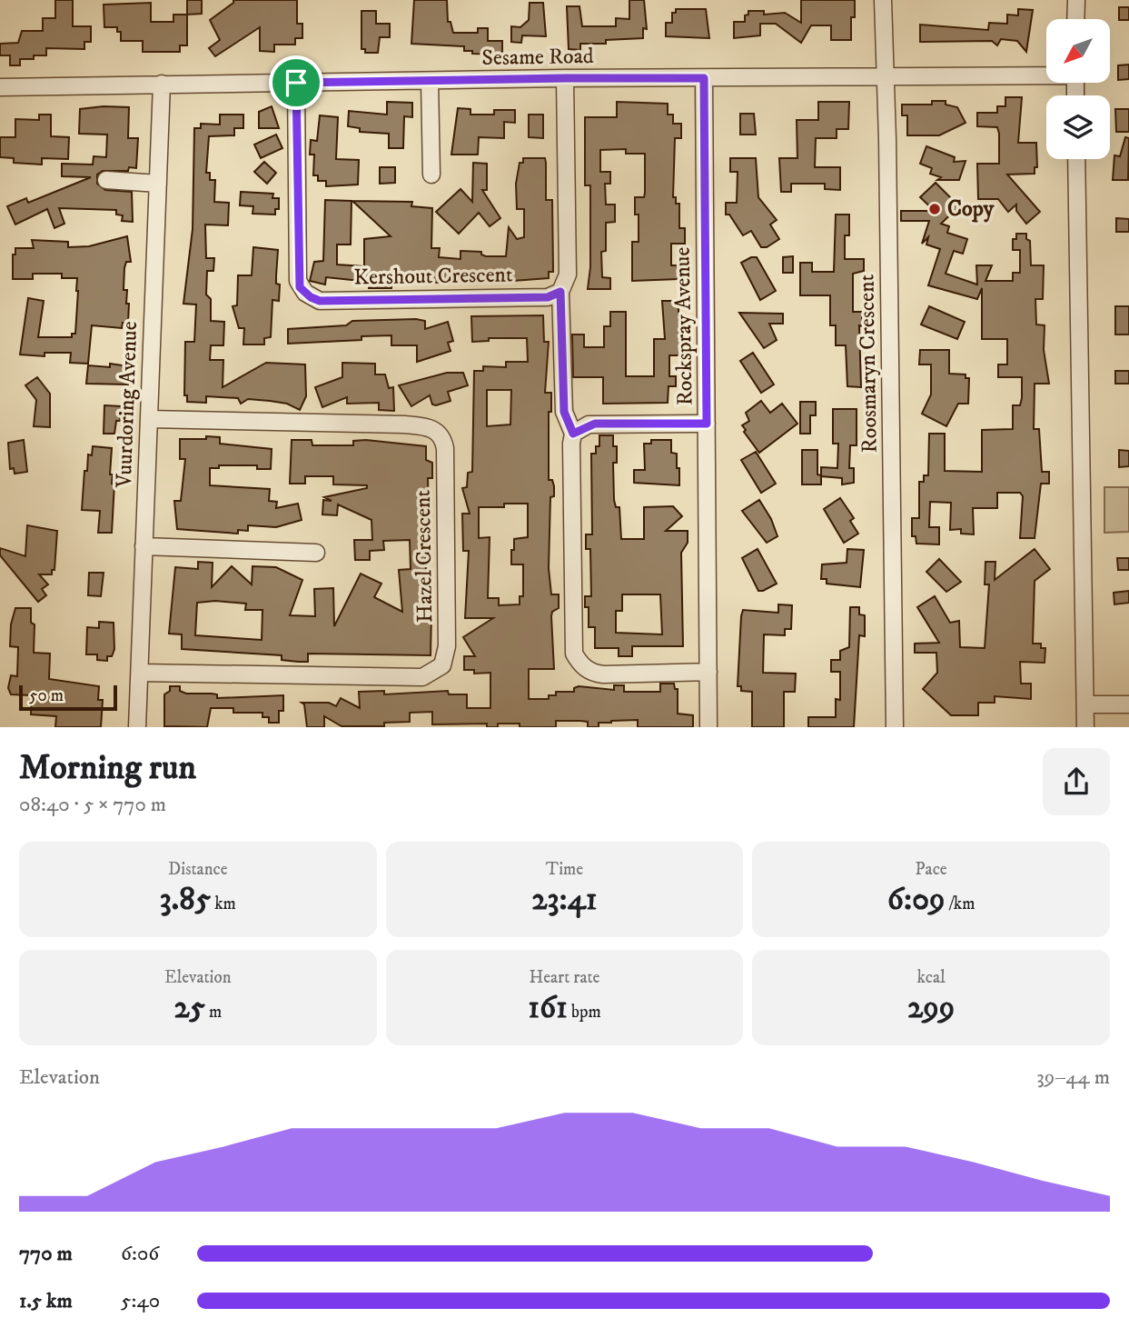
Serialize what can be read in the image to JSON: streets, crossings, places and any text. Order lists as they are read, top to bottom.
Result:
{
  "streets": {
    "street": [
      "Sesame Road",
      "Kershout Crescent",
      "Rockspray Avenue",
      "Roosmaryn Crescent",
      "Vuurdoring Avenue",
      "Hazel Crescent"
    ]
  },
  "crossings": [
    ["Sesame Road", "Kershout Crescent"],
    ["Sesame Road", "Rockspray Avenue"],
    ["Sesame Road", "Roosmaryn Crescent"],
    ["Sesame Road", "Vuurdoring Avenue"],
    ["Vuurdoring Avenue", "Hazel Crescent"]
  ],
  "places": ["Copy"],
  "scale_bar": "50 m",
  "north": "bottom left",
  "page": {
    "scale": "50 m",
    "heading": ["Morning run", "08:40 · 5 × 770 m"],
    "stats": [
      ["Distance", "3.85 km"],
      ["Time", "23:41"],
      ["Pace", "6:09 /km"],
      ["Elevation", "25 m"],
      ["Heart rate", "161 bpm"],
      ["kcal", "299"]
    ],
    "chart": ["Elevation", "39–44 m"],
    "list": [
      {
        "name": "770 m",
        "note": "6:06"
      },
      {
        "name": "1.5 km",
        "note": "5:40"
      }
    ]
  }
}
